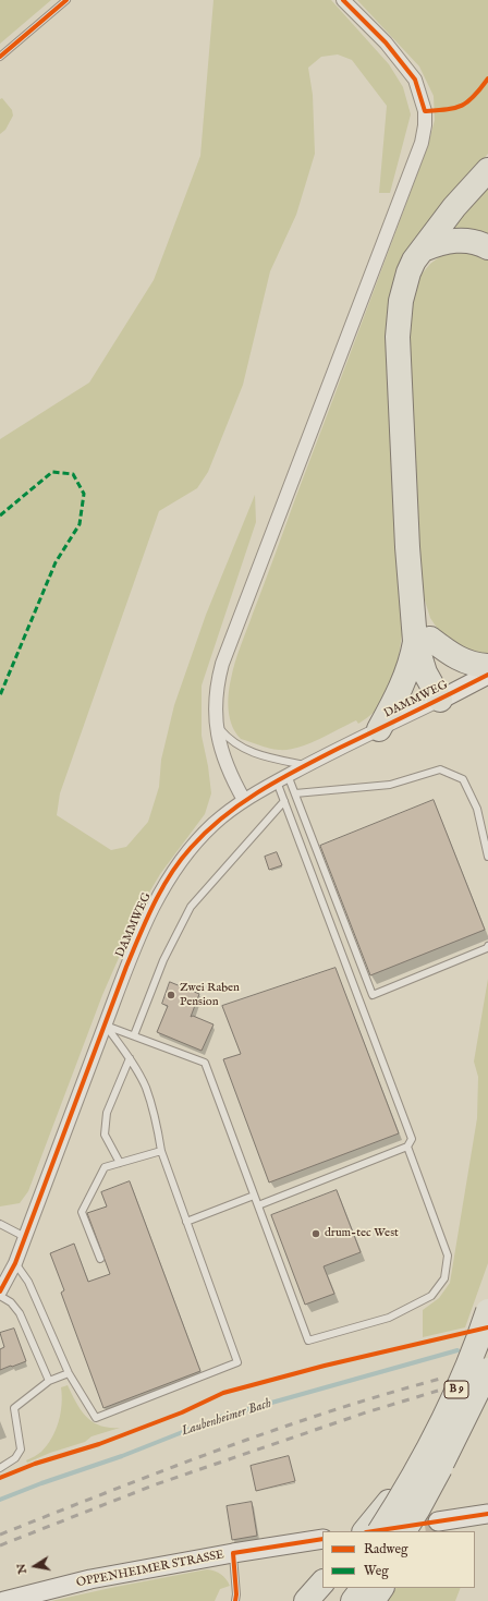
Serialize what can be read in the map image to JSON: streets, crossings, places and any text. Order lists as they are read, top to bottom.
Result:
{
  "streets": {
    "highway": ["B 9"],
    "main road": ["DAMMWEG", "OPPENHEIMER STRASSE"]
  },
  "water": ["Laubenheimer Bach"],
  "places": ["Zwei Raben Pension", "drum-tec West"],
  "legend": ["Radweg", "Weg"],
  "north": "left"
}
